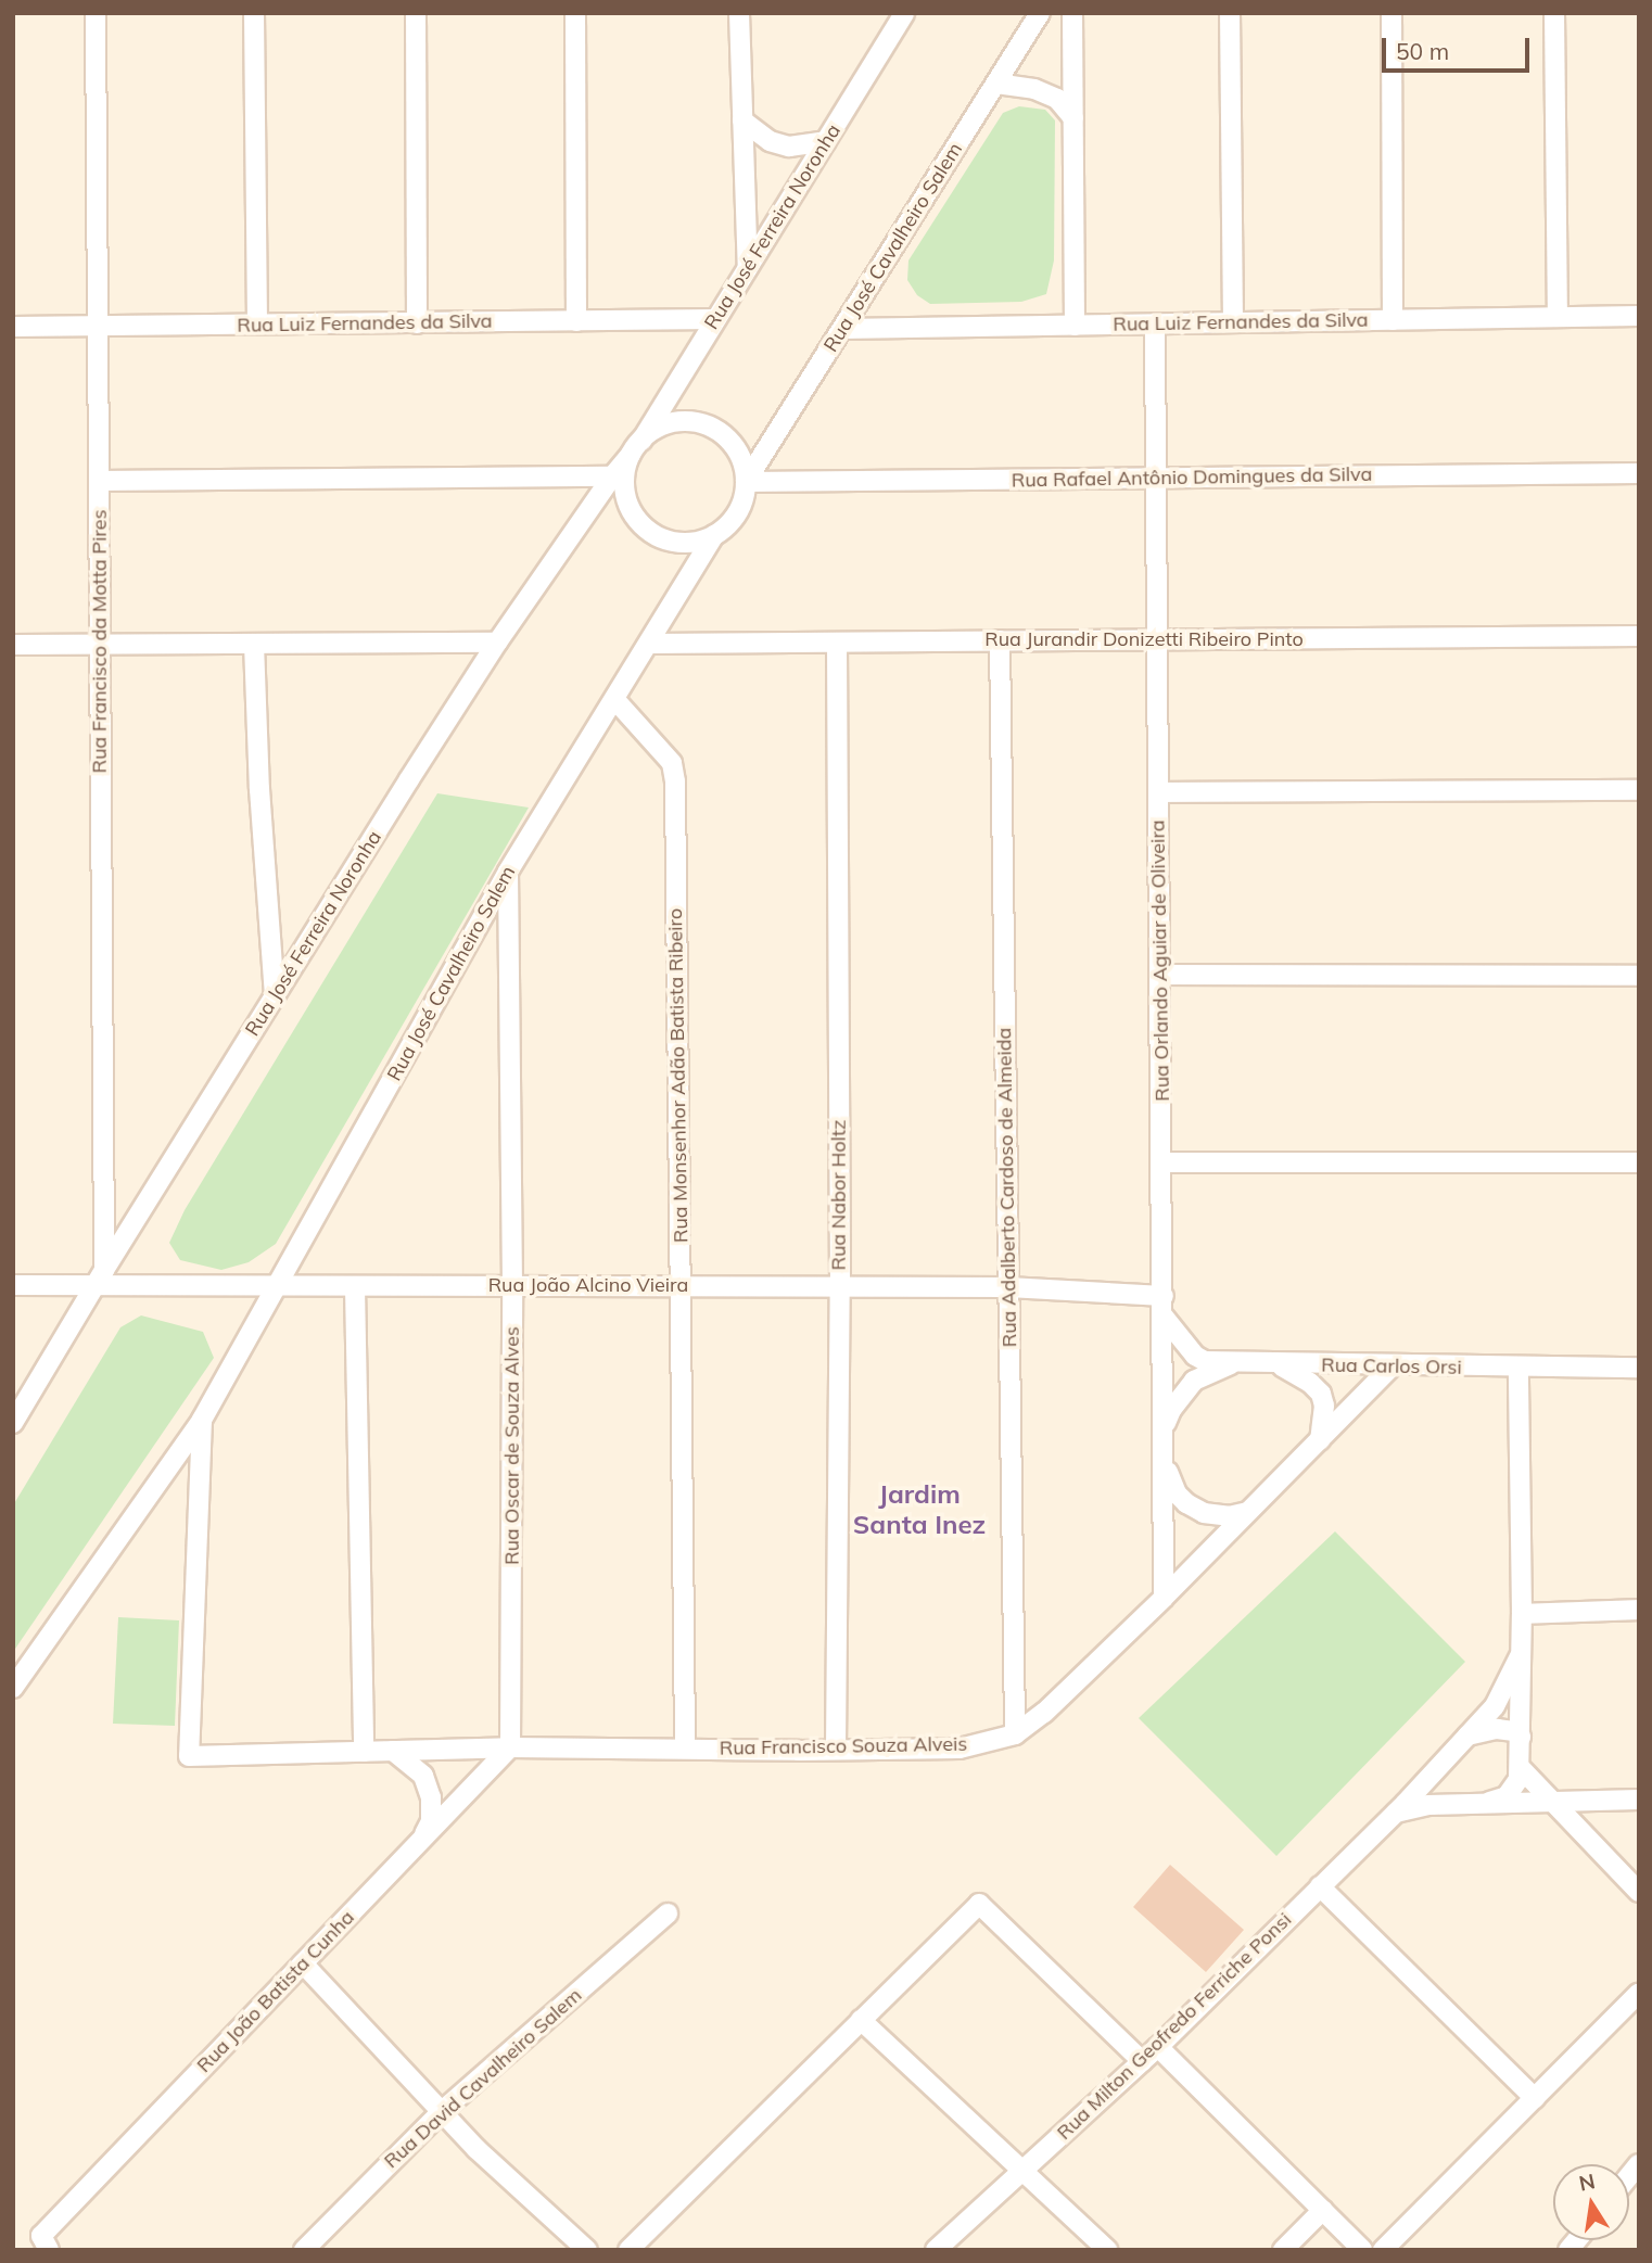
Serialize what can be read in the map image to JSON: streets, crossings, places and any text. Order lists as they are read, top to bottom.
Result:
{
  "streets": {
    "street": [
      "Rua José Ferreira Noronha",
      "Rua José Cavalheiro Salem",
      "Rua Luiz Fernandes da Silva",
      "Rua Rafael Antônio Domingues da Silva",
      "Rua Jurandir Donizetti Ribeiro Pinto",
      "Rua Francisco da Motta Pires",
      "Rua Orlando Aguiar de Oliveira",
      "Rua Monsenhor Adão Batista Ribeiro",
      "Rua Adalberto Cardoso de Almeida",
      "Rua Nabor Holtz",
      "Rua João Alcino Vieira",
      "Rua Carlos Orsi",
      "Rua Oscar de Souza Alves",
      "Rua Francisco Souza Alveis",
      "Rua João Batista Cunha",
      "Rua Milton Geofredo Ferriche Ponsi",
      "Rua David Cavalheiro Salem"
    ]
  },
  "crossings": [
    ["Rua José Ferreira Noronha", "Rua José Cavalheiro Salem"],
    ["Rua José Ferreira Noronha", "Rua Luiz Fernandes da Silva"],
    ["Rua José Ferreira Noronha", "Rua Rafael Antônio Domingues da Silva"],
    ["Rua José Ferreira Noronha", "Rua Francisco da Motta Pires"],
    ["Rua José Ferreira Noronha", "Rua João Alcino Vieira"],
    ["Rua José Cavalheiro Salem", "Rua Luiz Fernandes da Silva"],
    ["Rua José Cavalheiro Salem", "Rua Rafael Antônio Domingues da Silva"],
    ["Rua José Cavalheiro Salem", "Rua Jurandir Donizetti Ribeiro Pinto"],
    ["Rua José Cavalheiro Salem", "Rua Monsenhor Adão Batista Ribeiro"],
    ["Rua José Cavalheiro Salem", "Rua João Alcino Vieira"],
    ["Rua José Cavalheiro Salem", "Rua Oscar de Souza Alves"],
    ["Rua José Cavalheiro Salem", "Rua Francisco Souza Alveis"],
    ["Rua Luiz Fernandes da Silva", "Rua Francisco da Motta Pires"],
    ["Rua Luiz Fernandes da Silva", "Rua Orlando Aguiar de Oliveira"],
    ["Rua Rafael Antônio Domingues da Silva", "Rua Orlando Aguiar de Oliveira"],
    ["Rua Jurandir Donizetti Ribeiro Pinto", "Rua Orlando Aguiar de Oliveira"],
    ["Rua Jurandir Donizetti Ribeiro Pinto", "Rua Adalberto Cardoso de Almeida"],
    ["Rua Jurandir Donizetti Ribeiro Pinto", "Rua Nabor Holtz"],
    ["Rua Francisco da Motta Pires", "Rua João Alcino Vieira"],
    ["Rua Orlando Aguiar de Oliveira", "Rua João Alcino Vieira"],
    ["Rua Orlando Aguiar de Oliveira", "Rua Carlos Orsi"],
    ["Rua Orlando Aguiar de Oliveira", "Rua Francisco Souza Alveis"],
    ["Rua Monsenhor Adão Batista Ribeiro", "Rua João Alcino Vieira"],
    ["Rua Monsenhor Adão Batista Ribeiro", "Rua Francisco Souza Alveis"],
    ["Rua Adalberto Cardoso de Almeida", "Rua João Alcino Vieira"],
    ["Rua Adalberto Cardoso de Almeida", "Rua Francisco Souza Alveis"],
    ["Rua Nabor Holtz", "Rua João Alcino Vieira"],
    ["Rua Nabor Holtz", "Rua Francisco Souza Alveis"],
    ["Rua João Alcino Vieira", "Rua Oscar de Souza Alves"],
    ["Rua Carlos Orsi", "Rua Francisco Souza Alveis"],
    ["Rua Oscar de Souza Alves", "Rua Francisco Souza Alveis"],
    ["Rua Oscar de Souza Alves", "Rua João Batista Cunha"],
    ["Rua Francisco Souza Alveis", "Rua João Batista Cunha"]
  ],
  "districts": ["Jardim Santa Inez"],
  "scale_bar": "50 m",
  "north": "top"
}
